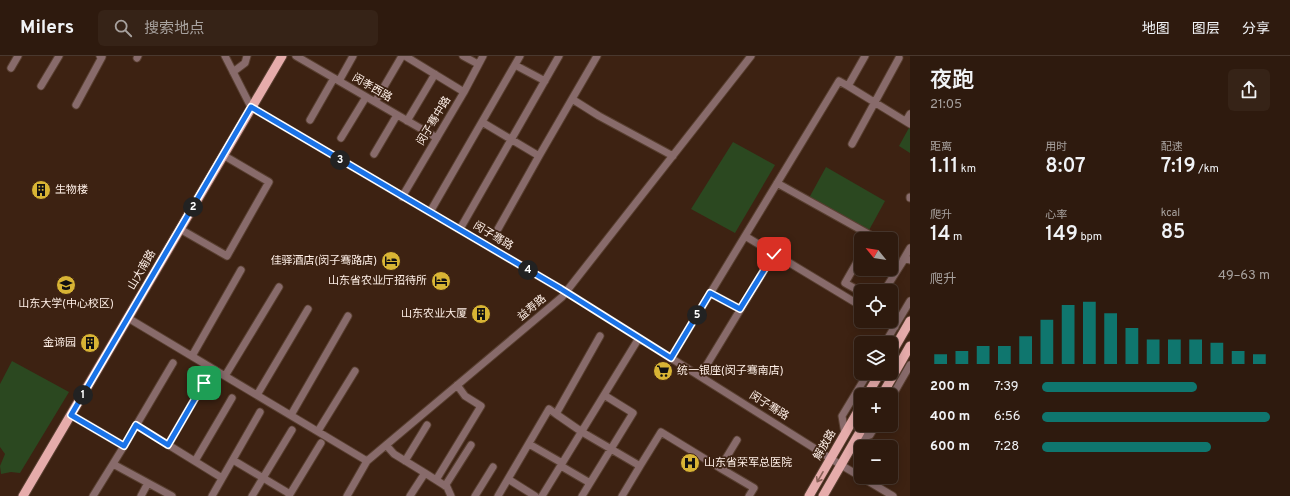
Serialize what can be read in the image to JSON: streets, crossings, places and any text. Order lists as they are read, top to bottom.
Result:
{
  "streets": {
    "main road": ["山大南路", "解放路"],
    "street": [
      "闵孝西路",
      "闵子骞中路",
      "闵子骞路",
      "益寿路"
    ]
  },
  "crossings": [
    ["闵孝西路", "闵子骞中路"],
    ["闵子骞中路", "闵子骞路"],
    ["闵子骞路", "山大南路"],
    ["闵子骞路", "益寿路"],
    ["闵子骞路", "解放路"]
  ],
  "places": {
    "building": ["生物楼", "山东农业大厦", "金谛园"],
    "hotel": ["佳驿酒店(闵子骞路店)", "山东省农业厅招待所"],
    "school or university": ["山东大学(中心校区)"],
    "supermarket": ["统一银座(闵子骞南店)"],
    "hospital": ["山东省荣军总医院"]
  },
  "north": "top left",
  "page": {
    "header": "Milers",
    "search": "搜索地点",
    "nav": ["地图", "图层", "分享"],
    "heading": ["夜跑", "21:05"],
    "stats": [
      ["距离", "1.11 km"],
      ["用时", "8:07"],
      ["配速", "7:19 /km"],
      ["爬升", "14 m"],
      ["心率", "149 bpm"],
      ["kcal", "85"]
    ],
    "pins": [
      "3",
      "2",
      "4",
      "5",
      "1"
    ],
    "map_buttons": ["+", "−"],
    "chart": ["爬升", "49–63 m"],
    "list": [
      {
        "name": "200 m",
        "note": "7:39"
      },
      {
        "name": "400 m",
        "note": "6:56"
      },
      {
        "name": "600 m",
        "note": "7:28"
      }
    ]
  }
}
